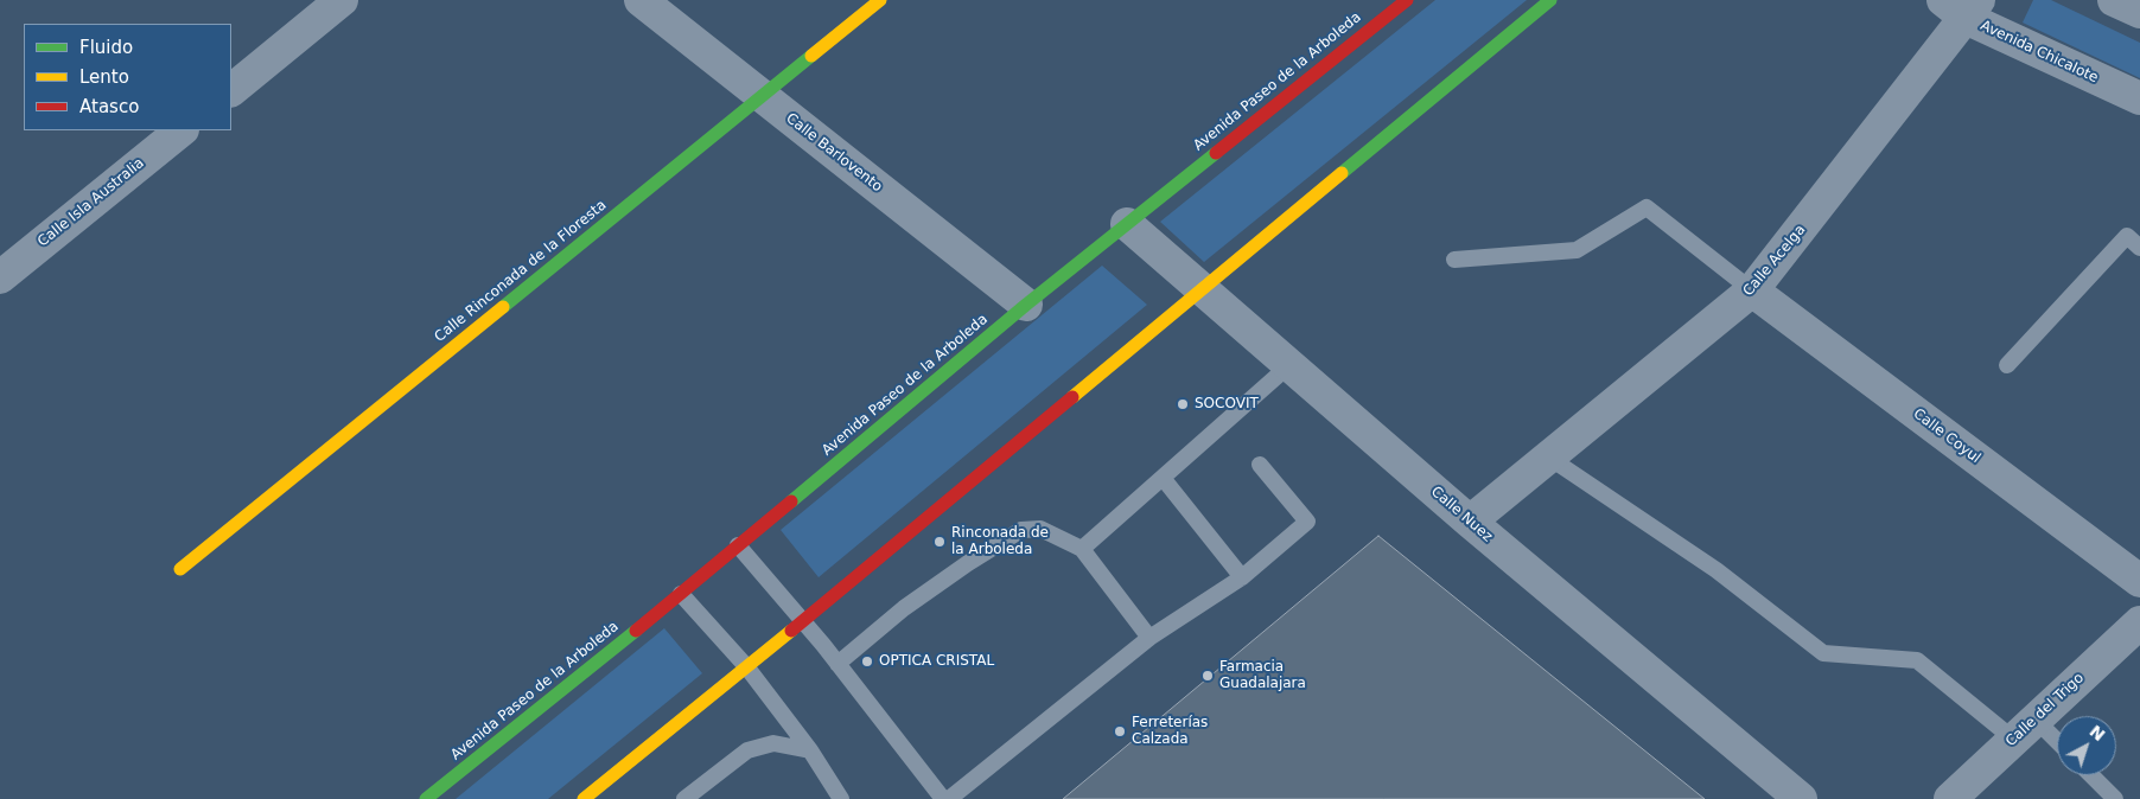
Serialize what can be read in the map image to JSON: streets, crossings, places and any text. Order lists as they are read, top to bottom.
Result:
{
  "streets": {
    "street": [
      "Avenida Chicalote",
      "Avenida Paseo de la Arboleda",
      "Calle Barlovento",
      "Calle Isla Australia",
      "Calle Acelga",
      "Calle Rinconada de la Floresta",
      "Calle Coyul",
      "Calle Nuez",
      "Calle del Trigo"
    ]
  },
  "crossings": [
    ["Avenida Chicalote", "Calle Acelga"],
    ["Avenida Paseo de la Arboleda", "Calle Barlovento"],
    ["Avenida Paseo de la Arboleda", "Calle Nuez"],
    ["Calle Barlovento", "Calle Rinconada de la Floresta"],
    ["Calle Acelga", "Calle Coyul"],
    ["Calle Acelga", "Calle Nuez"]
  ],
  "places": [
    "SOCOVIT",
    "Rinconada de la Arboleda",
    "OPTICA CRISTAL",
    "Farmacia Guadalajara",
    "Ferreterías Calzada"
  ],
  "legend": ["Fluido", "Lento", "Atasco"],
  "north": "top right"
}
